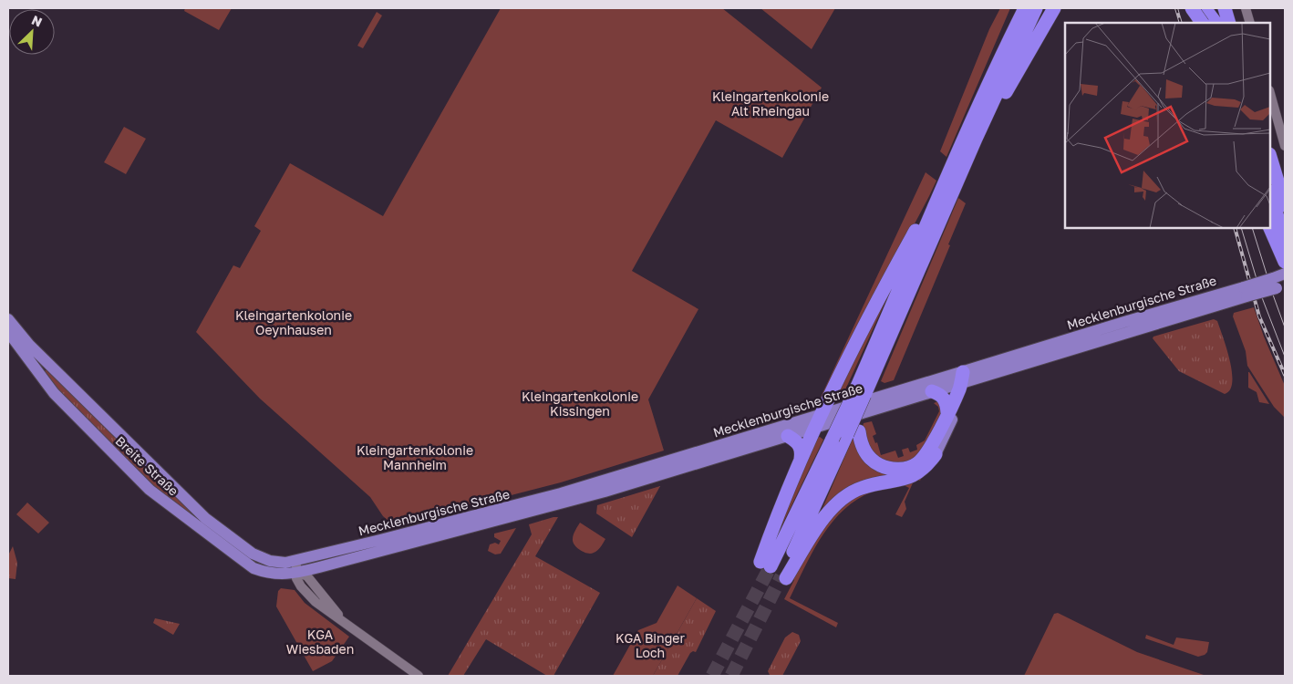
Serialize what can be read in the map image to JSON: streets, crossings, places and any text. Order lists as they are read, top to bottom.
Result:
{
  "streets": {
    "main road": ["Mecklenburgische Straße", "Breite Straße"]
  },
  "crossings": [
    ["Mecklenburgische Straße", "Breite Straße"]
  ],
  "parks": [
    "Kleingartenkolonie Alt Rheingau",
    "Kleingartenkolonie Oeynhausen",
    "Kleingartenkolonie Kissingen",
    "Kleingartenkolonie Mannheim",
    "KGA Wiesbaden",
    "KGA Binger Loch"
  ],
  "north": "top right"
}
